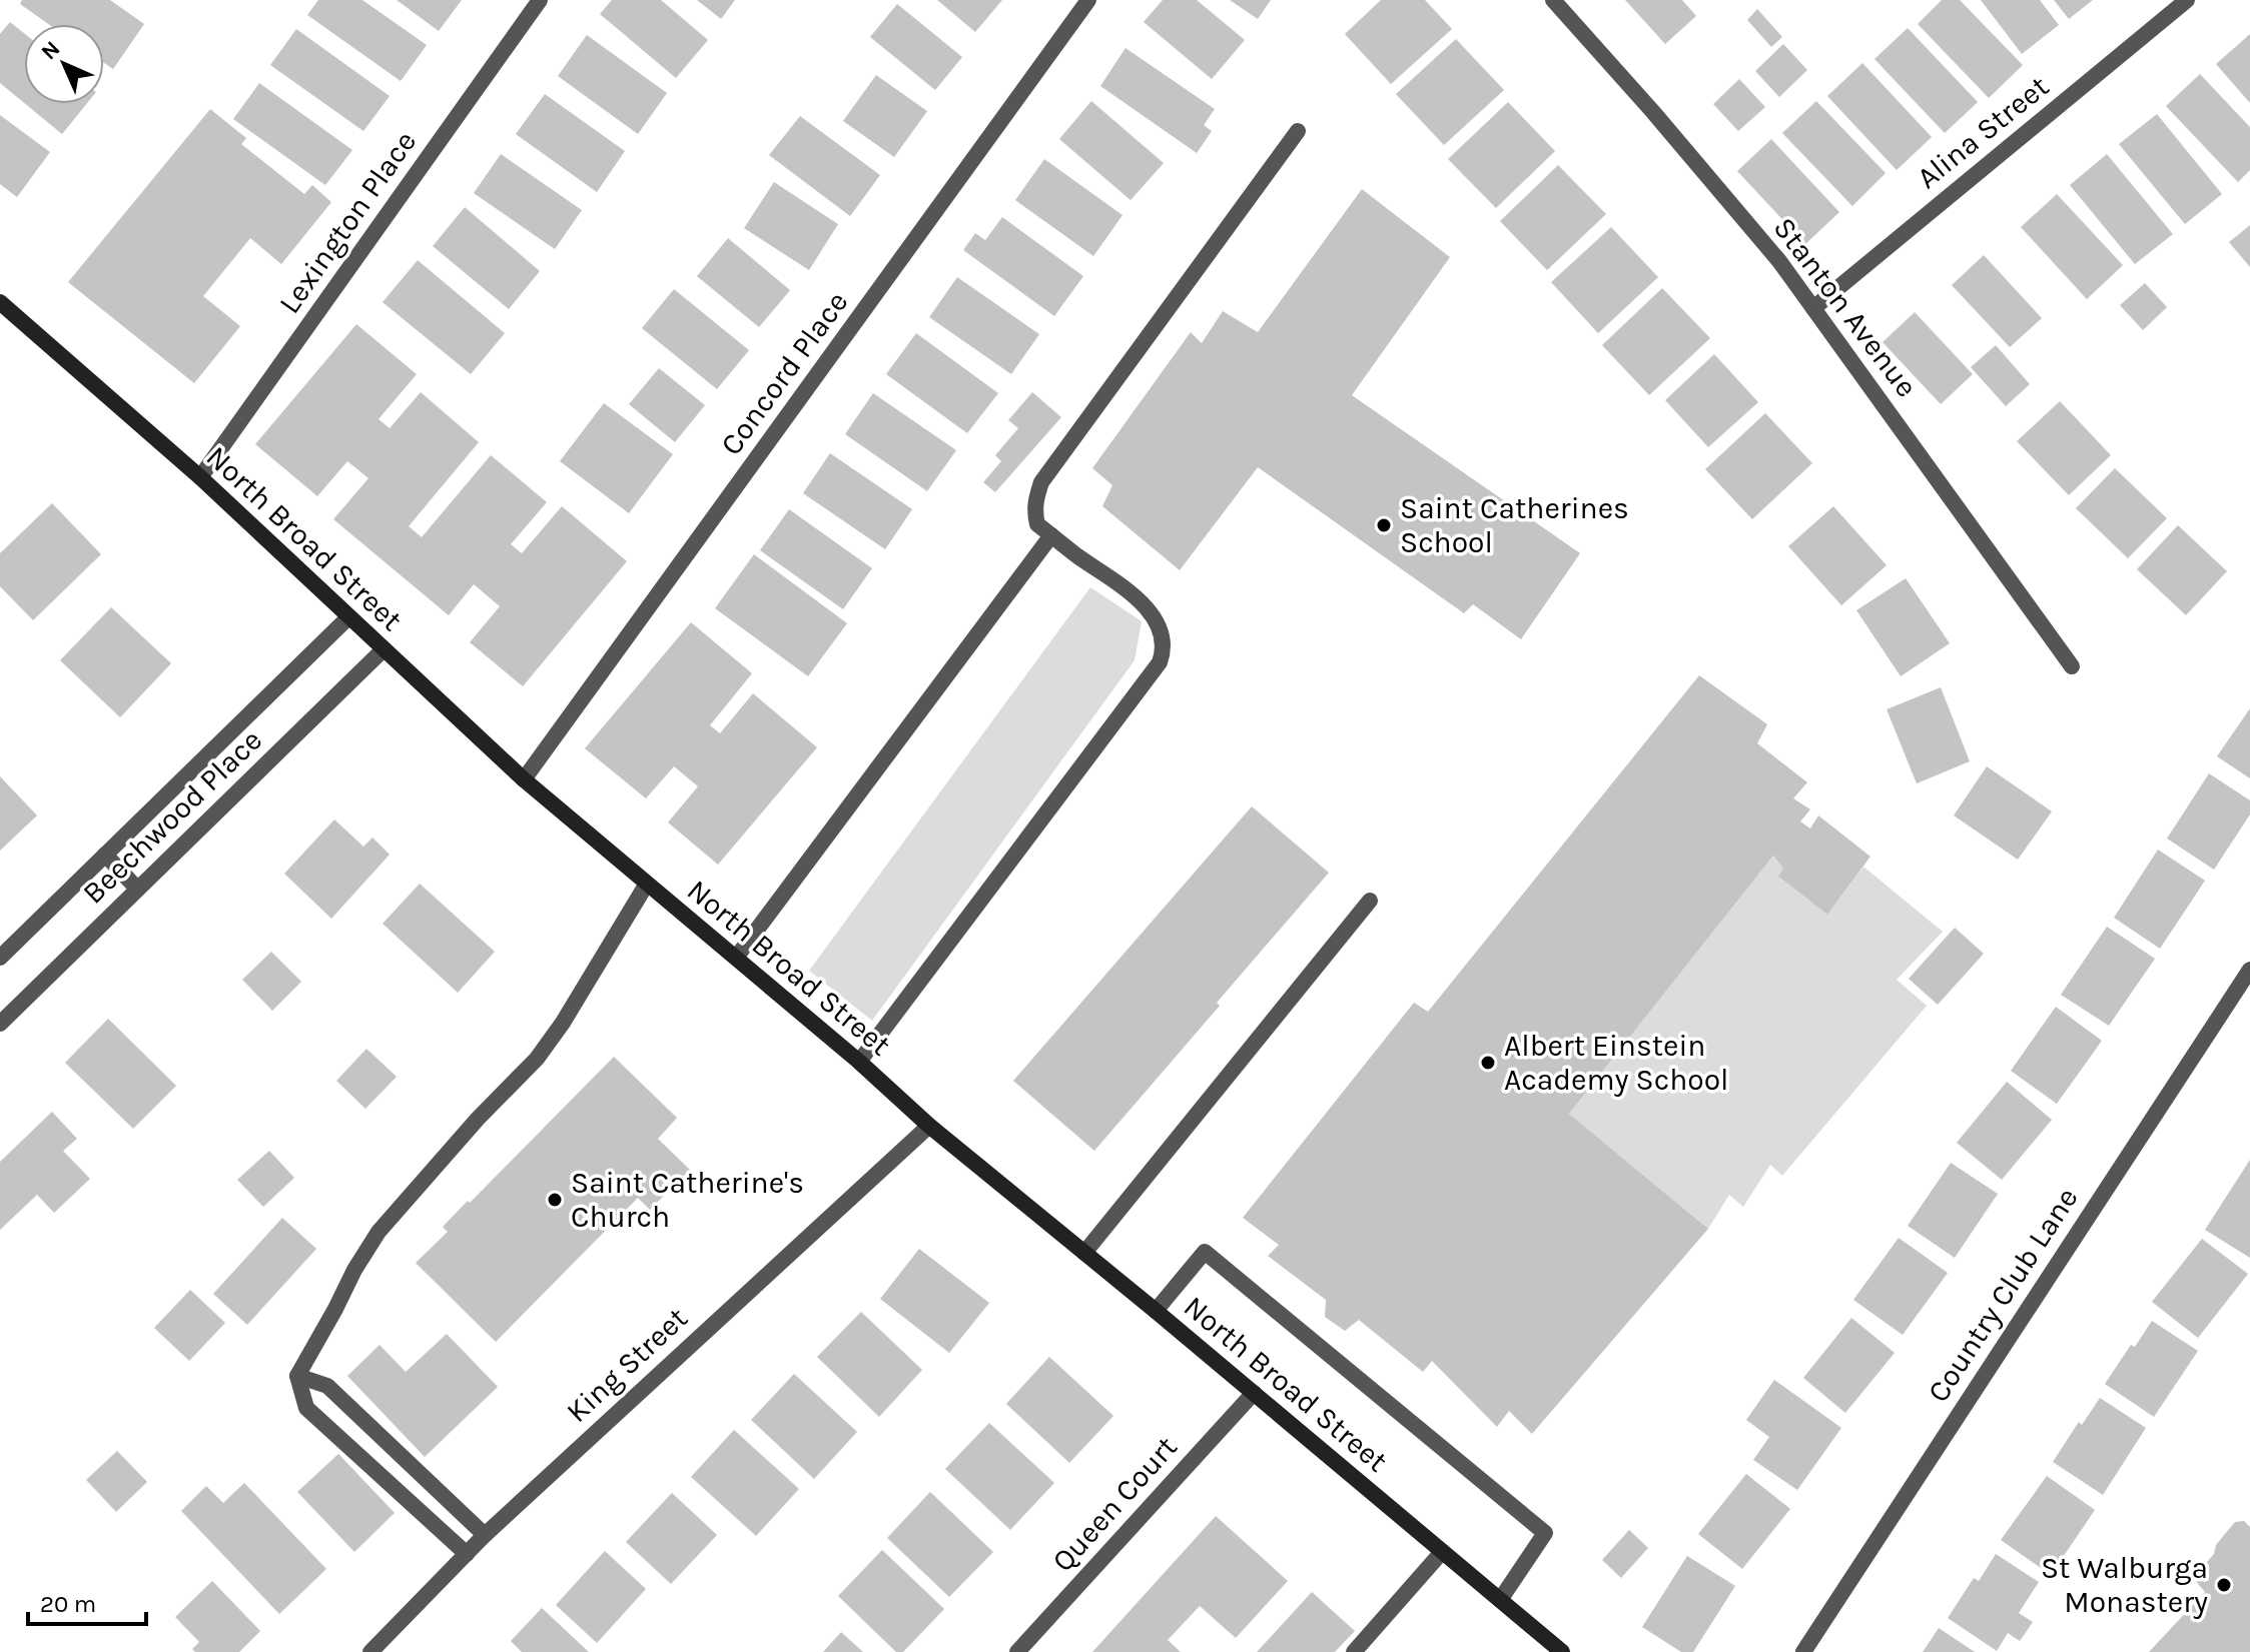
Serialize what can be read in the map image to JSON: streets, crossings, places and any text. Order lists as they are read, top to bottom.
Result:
{
  "streets": {
    "main road": ["North Broad Street"],
    "street": [
      "Alina Street",
      "Lexington Place",
      "Stanton Avenue",
      "Concord Place",
      "Beechwood Place",
      "Country Club Lane",
      "King Street",
      "Queen Court"
    ]
  },
  "crossings": [
    ["Alina Street", "Stanton Avenue"],
    ["Lexington Place", "North Broad Street"],
    ["Concord Place", "North Broad Street"],
    ["North Broad Street", "Beechwood Place"],
    ["North Broad Street", "King Street"],
    ["North Broad Street", "Queen Court"]
  ],
  "places": [
    "Saint Catherines School",
    "Albert Einstein Academy School",
    "Saint Catherine's Church",
    "St Walburga Monastery"
  ],
  "scale_bar": "20 m",
  "north": "top left"
}
